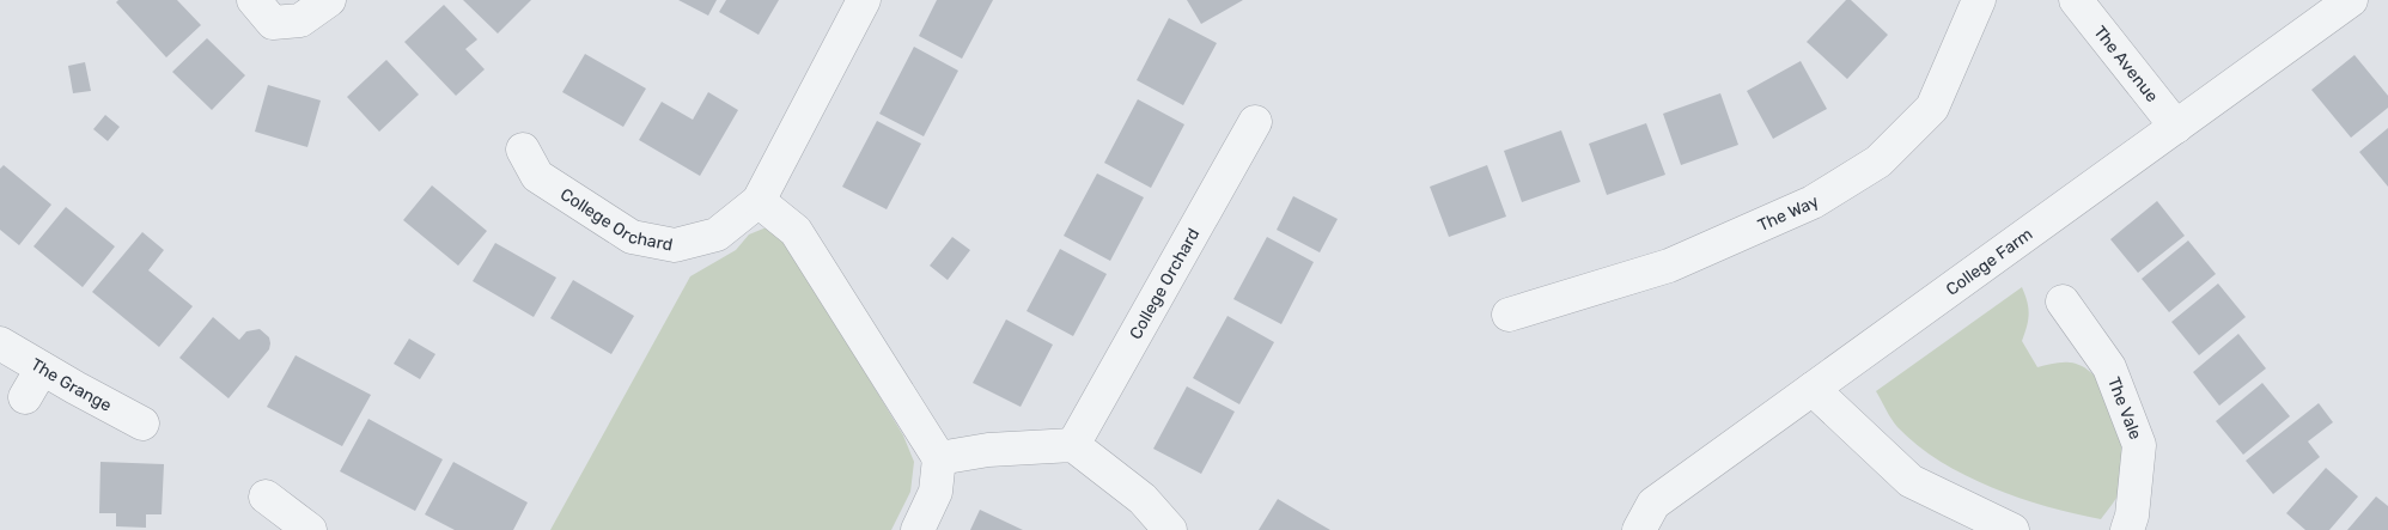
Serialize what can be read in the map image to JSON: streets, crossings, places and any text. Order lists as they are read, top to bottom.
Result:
{
  "streets": {
    "street": [
      "The Avenue",
      "The Way",
      "College Orchard",
      "College Farm",
      "The Grange",
      "The Vale"
    ]
  },
  "crossings": [
    ["The Avenue", "College Farm"]
  ]
}
